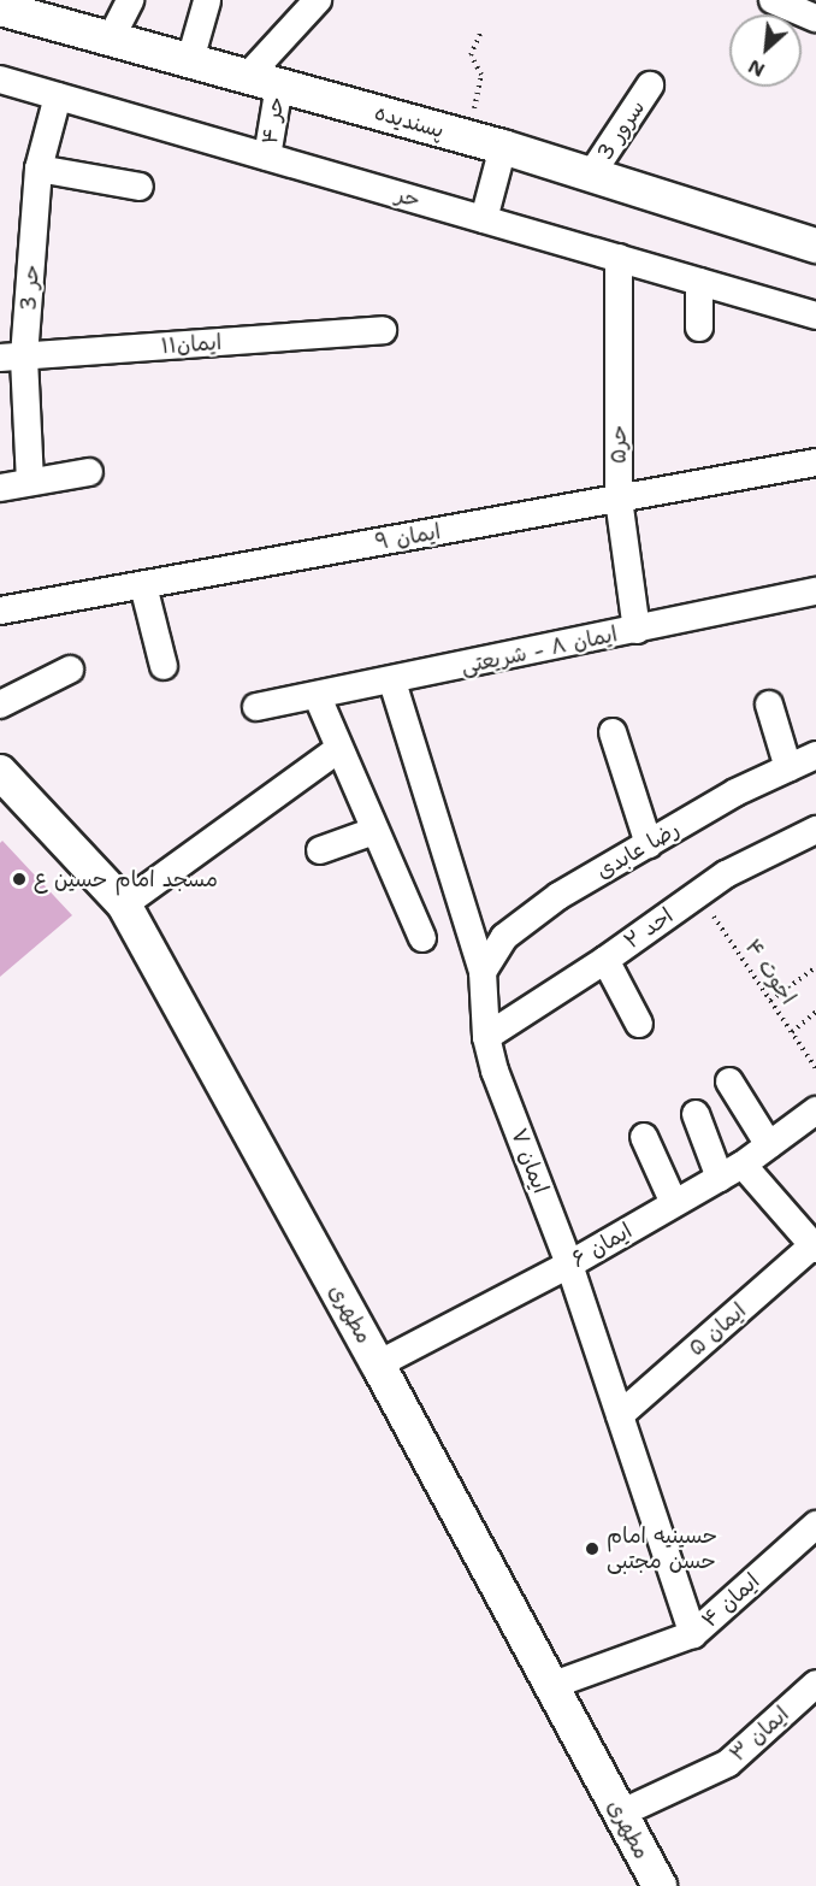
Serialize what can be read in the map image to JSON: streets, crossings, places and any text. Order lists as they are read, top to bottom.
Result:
{
  "streets": {
    "street": [
      "حر ۴",
      "پسندیده",
      "سرور 3",
      "حر",
      "حر 3",
      "ایمان۱۱",
      "حر۵",
      "ایمان ۹",
      "ایمان ۸ - شریعتی",
      "رضا عابدی",
      "احد ۲",
      "ایمان ۷",
      "ایمان ۶",
      "مطهری",
      "ایمان ۵",
      "ایمان ۴",
      "ایمان ۳"
    ],
    "path": ["اخوت ۴"]
  },
  "crossings": [
    ["حر ۴", "پسندیده"],
    ["حر ۴", "حر"],
    ["پسندیده", "سرور 3"],
    ["حر", "حر 3"],
    ["حر", "حر۵"],
    ["حر 3", "ایمان۱۱"],
    ["حر۵", "ایمان ۹"],
    ["حر۵", "ایمان ۸ - شریعتی"],
    ["ایمان ۸ - شریعتی", "ایمان ۷"],
    ["رضا عابدی", "ایمان ۷"],
    ["احد ۲", "اخوت ۴"],
    ["احد ۲", "ایمان ۷"],
    ["ایمان ۷", "ایمان ۶"],
    ["ایمان ۷", "ایمان ۵"],
    ["ایمان ۷", "ایمان ۴"],
    ["ایمان ۶", "مطهری"],
    ["مطهری", "ایمان ۴"],
    ["مطهری", "ایمان ۳"]
  ],
  "places": ["مسجد امام حسین ع", "حسینیه امام حسن مجتبی"],
  "north": "bottom left"
}
